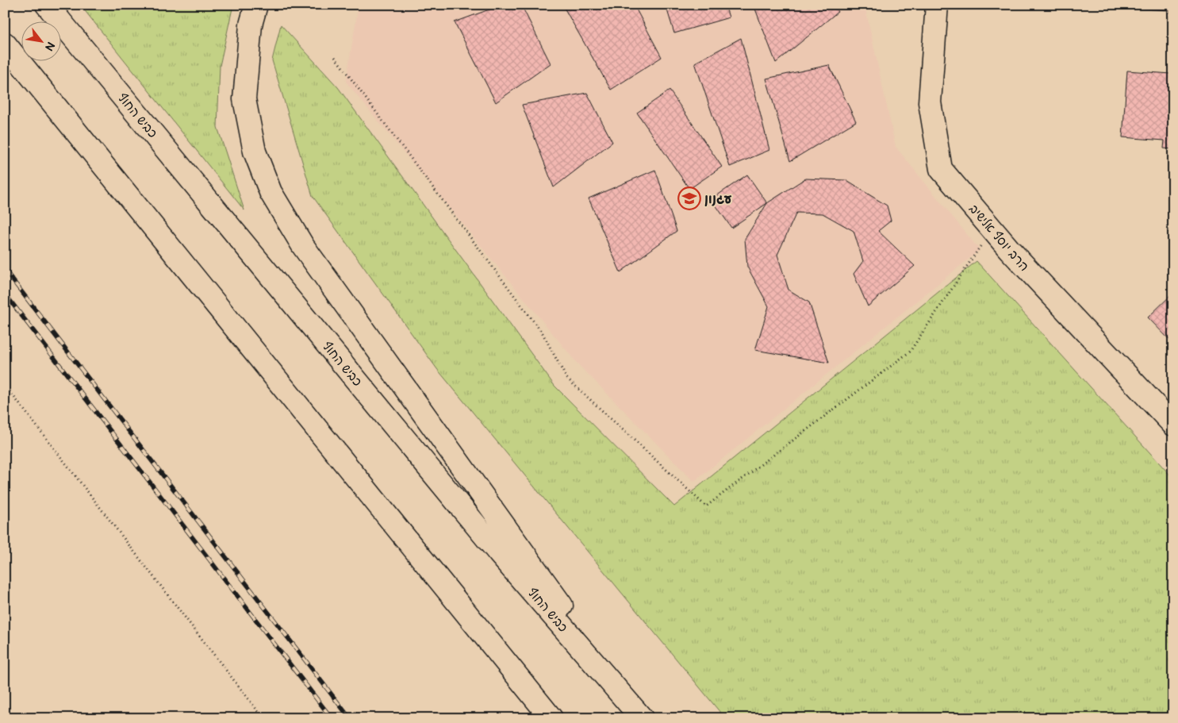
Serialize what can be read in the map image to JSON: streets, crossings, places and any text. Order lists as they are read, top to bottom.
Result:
{
  "streets": {
    "main road": ["כביש החוף", "הרב יוסף אלישיב"]
  },
  "places": {
    "school or university": ["עגנון"]
  },
  "north": "bottom right"
}
